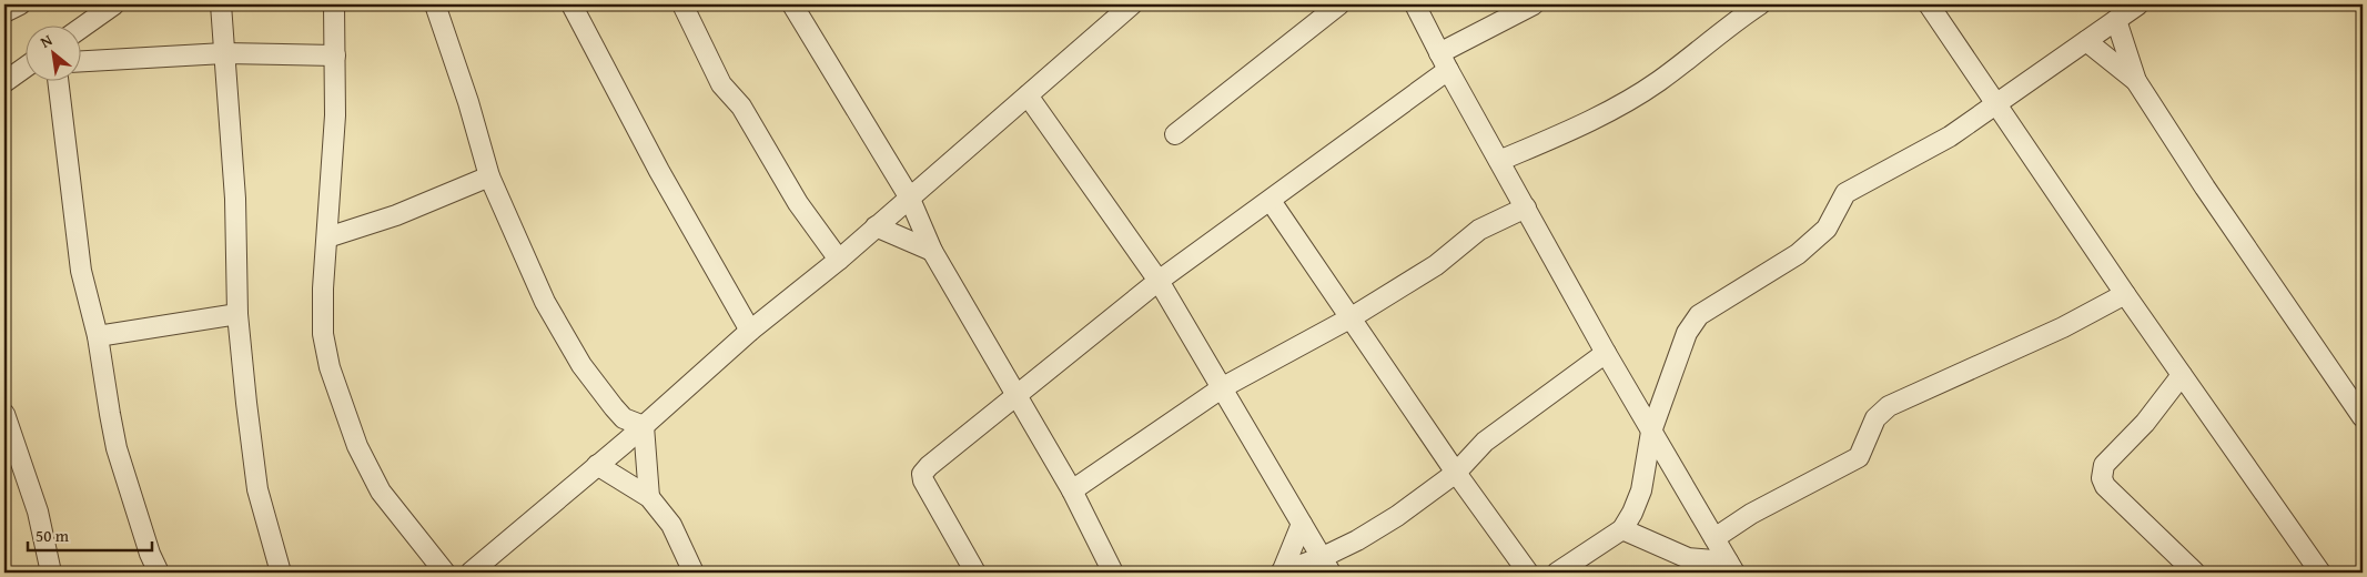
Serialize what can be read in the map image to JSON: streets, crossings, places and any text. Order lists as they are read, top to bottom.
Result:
{
  "scale_bar": "50 m",
  "north": "top left"
}
